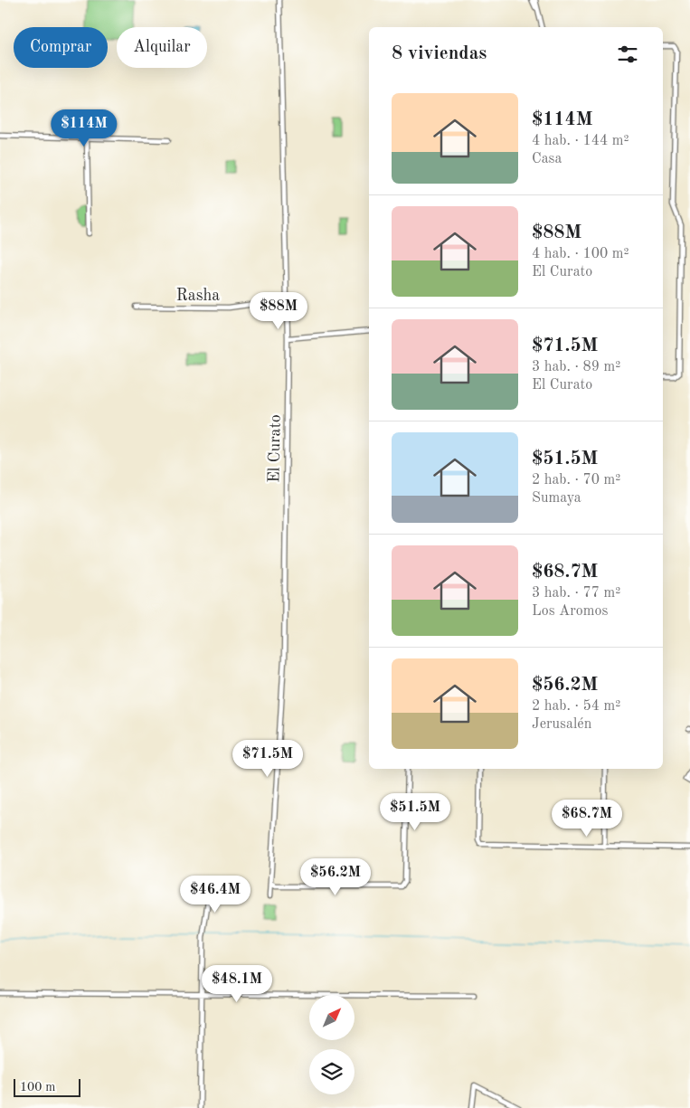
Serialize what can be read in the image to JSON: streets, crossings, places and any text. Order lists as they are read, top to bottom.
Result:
{
  "streets": {
    "street": ["Rasha", "El Curato"]
  },
  "crossings": [
    ["Rasha", "El Curato"]
  ],
  "scale_bar": "100 m",
  "north": "top right",
  "page": {
    "chip": ["Comprar", "Alquilar"],
    "heading": "8 viviendas",
    "list": [
      {
        "name": "$114M",
        "note": "4 hab. · 144 m² · Casa"
      },
      {
        "name": "$88M",
        "note": "4 hab. · 100 m² · El Curato"
      },
      {
        "name": "$71.5M",
        "note": "3 hab. · 89 m² · El Curato"
      },
      {
        "name": "$51.5M",
        "note": "2 hab. · 70 m² · Sumaya"
      },
      {
        "name": "$68.7M",
        "note": "3 hab. · 77 m² · Los Aromos"
      },
      {
        "name": "$56.2M",
        "note": "2 hab. · 54 m² · Jerusalén"
      }
    ],
    "price": [
      "$114M",
      "$88M",
      "$71.5M",
      "$51.5M",
      "$68.7M",
      "$56.2M",
      "$46.4M",
      "$48.1M"
    ],
    "scale": "100 m"
  }
}
